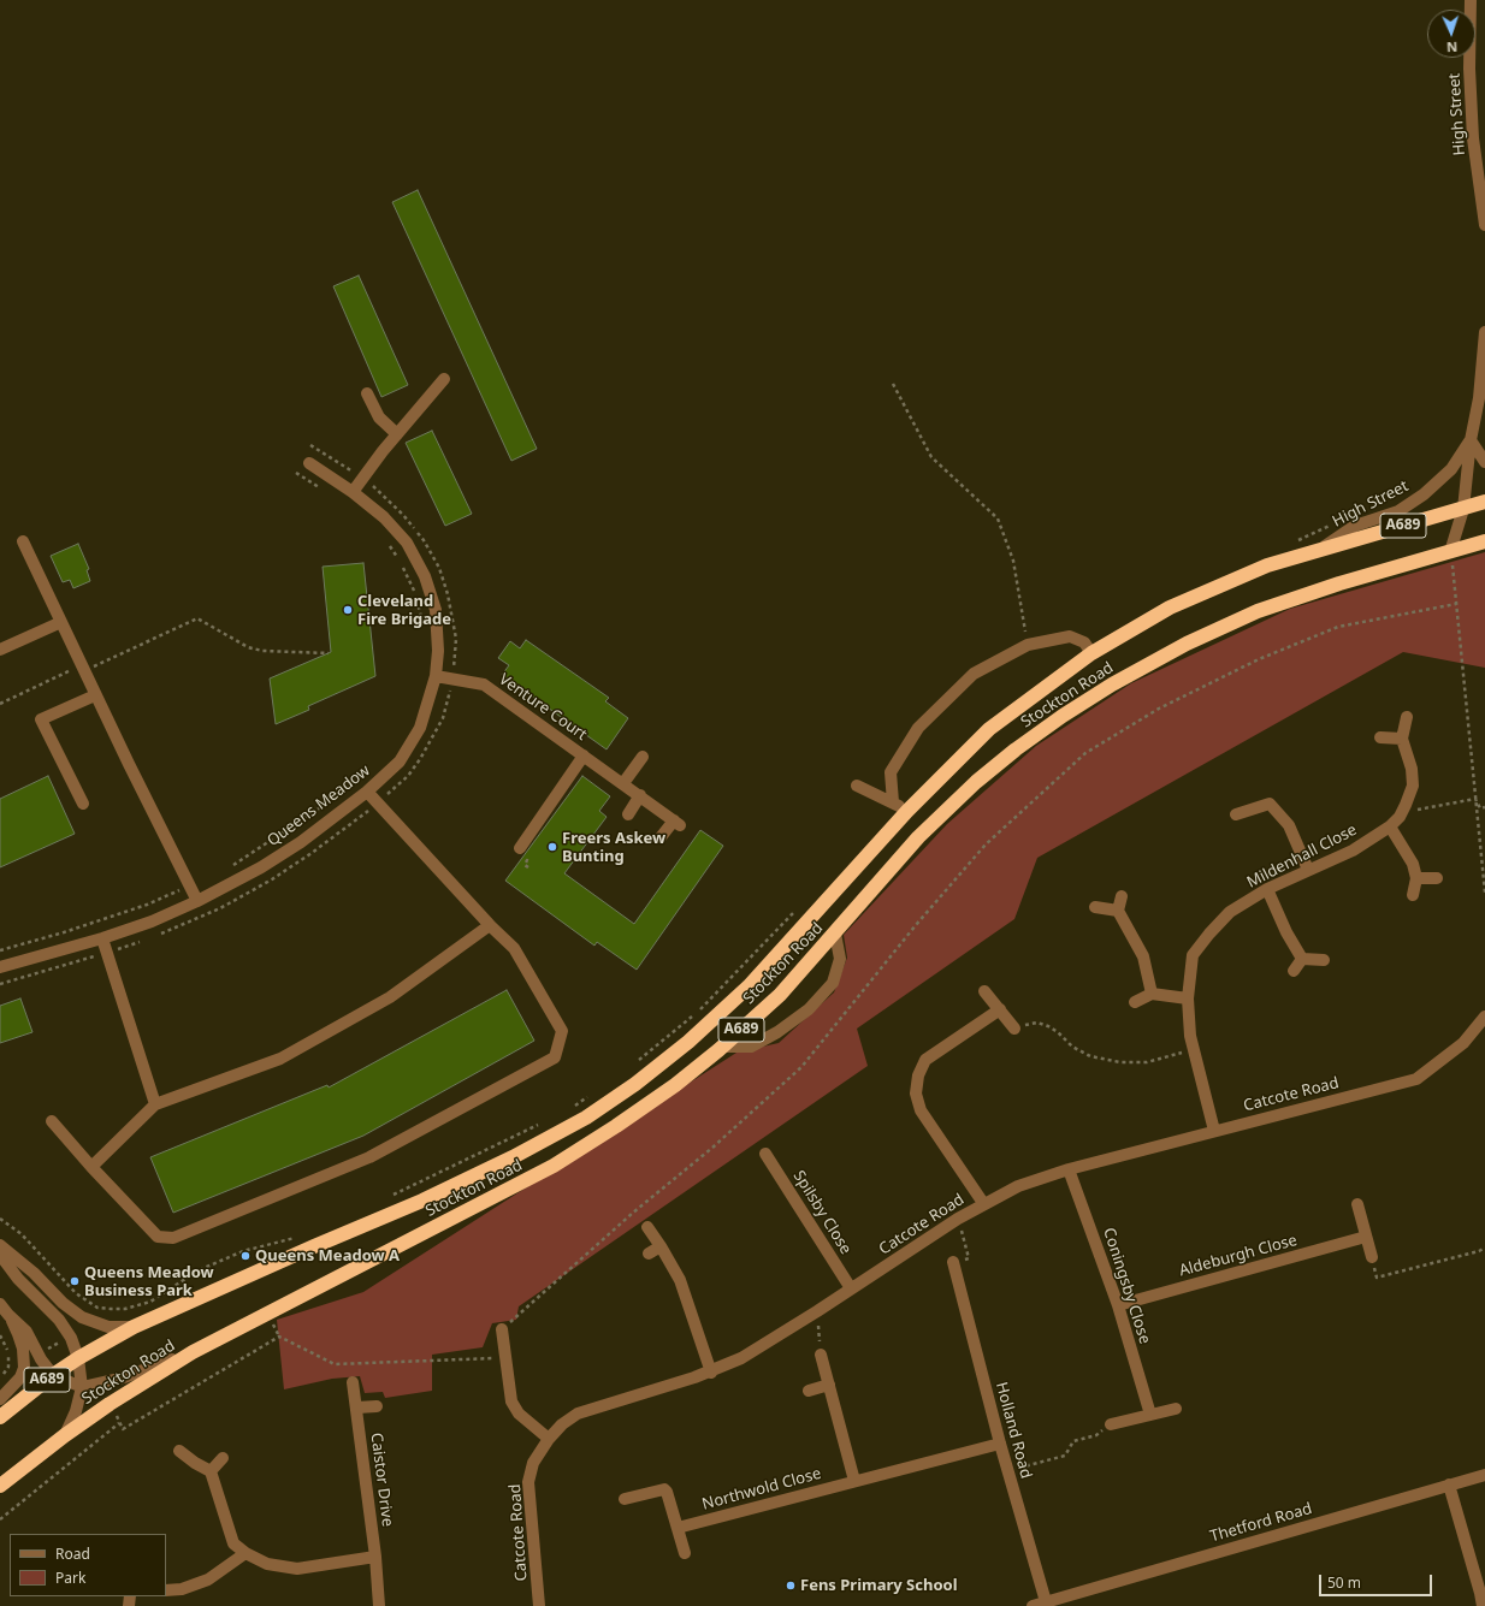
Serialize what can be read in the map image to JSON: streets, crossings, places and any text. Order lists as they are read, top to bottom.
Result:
{
  "streets": {
    "highway": ["A689", "Stockton Road"],
    "street": [
      "High Street",
      "Venture Court",
      "Queens Meadow",
      "Mildenhall Close",
      "Catcote Road",
      "Spilsby Close",
      "Aldeburgh Close",
      "Coningsby Close",
      "Holland Road",
      "Caistor Drive",
      "Northwold Close",
      "Thetford Road"
    ]
  },
  "crossings": [
    ["High Street", "Stockton Road"],
    ["Mildenhall Close", "Catcote Road"],
    ["Catcote Road", "Spilsby Close"],
    ["Catcote Road", "Coningsby Close"],
    ["Aldeburgh Close", "Coningsby Close"],
    ["Holland Road", "Northwold Close"],
    ["Holland Road", "Thetford Road"]
  ],
  "places": [
    "Cleveland Fire Brigade",
    "Freers Askew Bunting",
    "Queens Meadow A",
    "Queens Meadow Business Park",
    "Fens Primary School"
  ],
  "legend": ["Road", "Park"],
  "scale_bar": "50 m",
  "north": "bottom"
}
